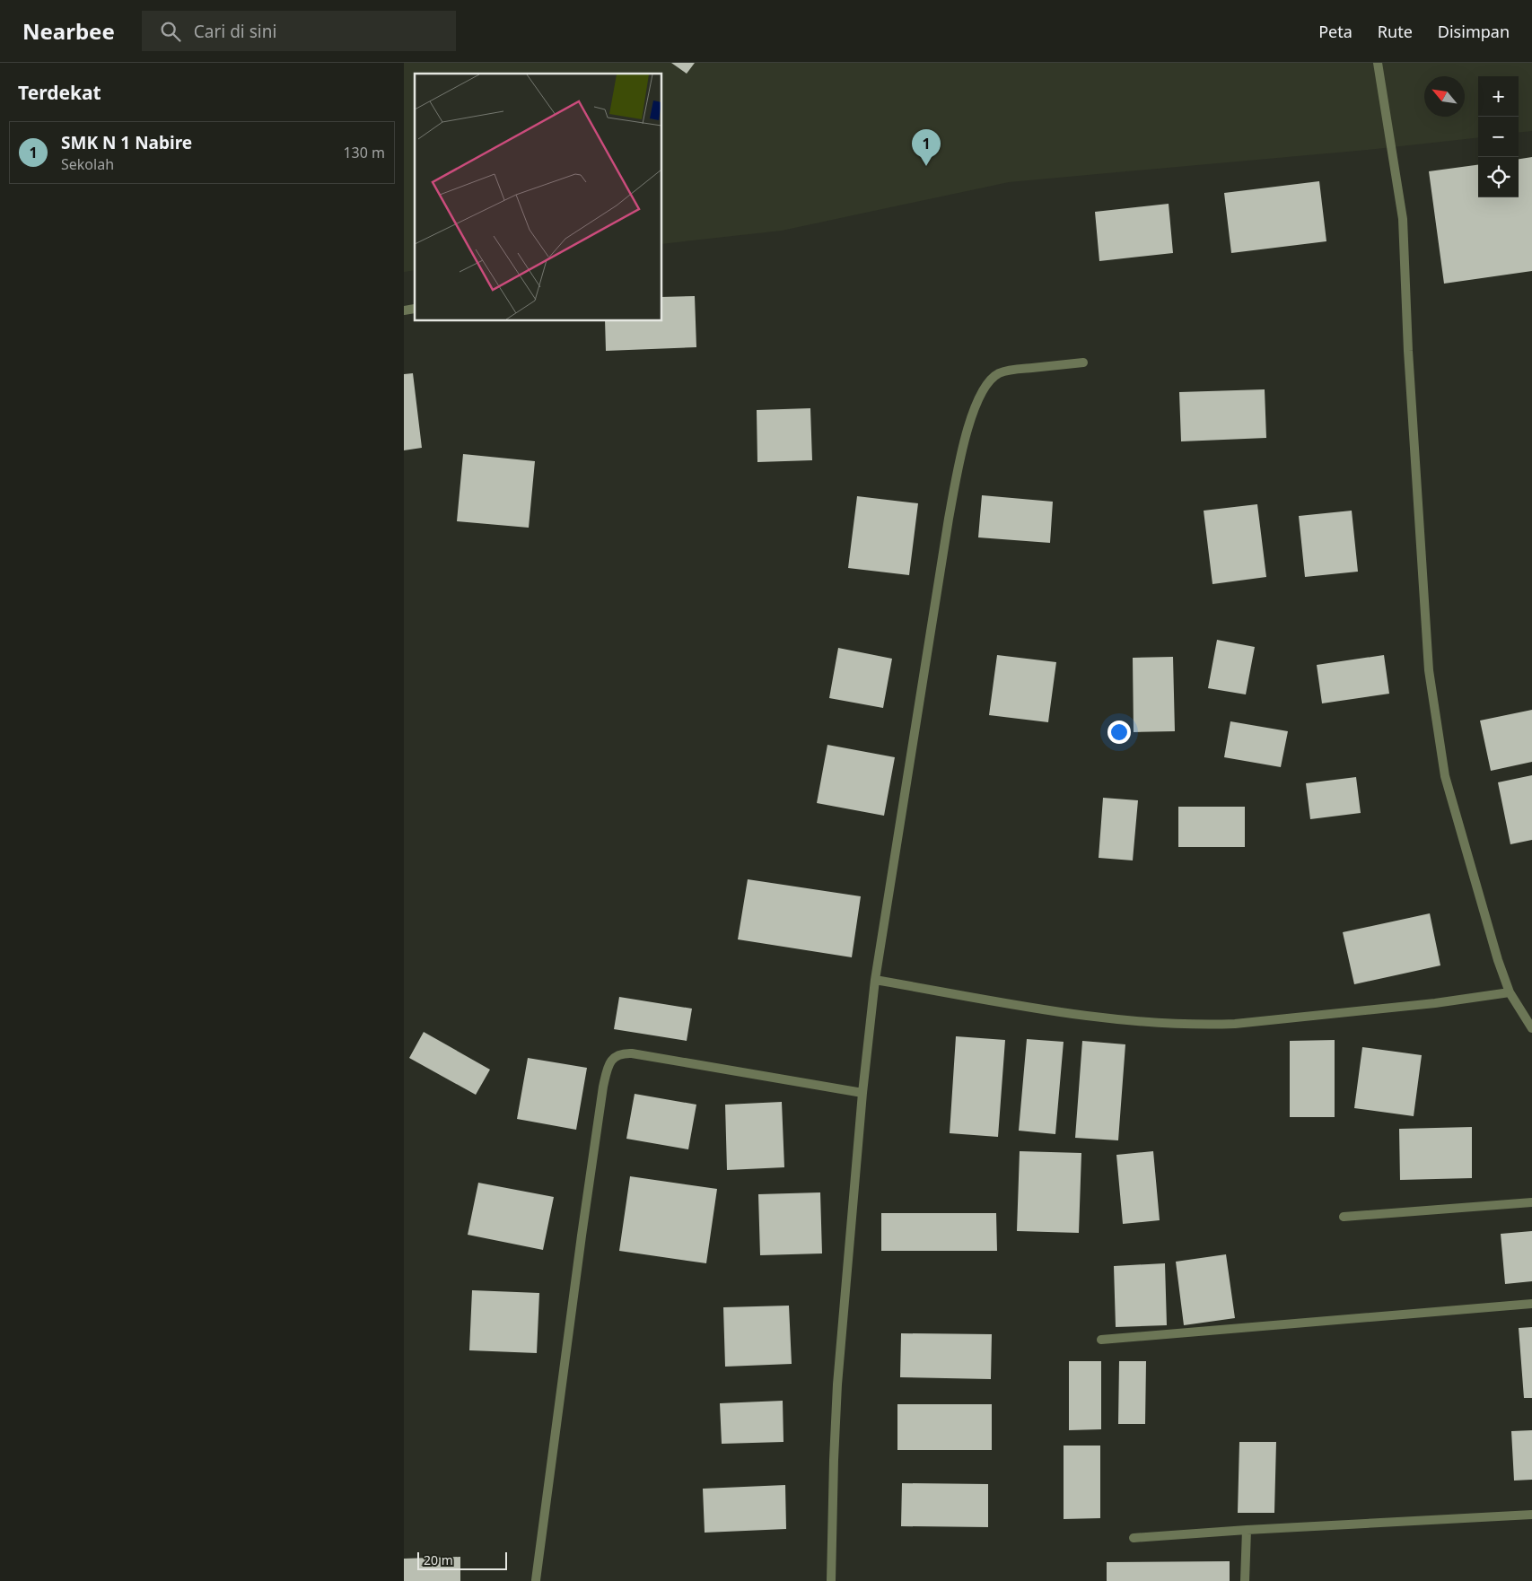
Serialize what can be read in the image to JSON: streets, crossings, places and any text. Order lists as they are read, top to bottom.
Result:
{
  "scale_bar": "20 m",
  "north": "top left",
  "page": {
    "header": "Nearbee",
    "search": "Cari di sini",
    "nav": ["Peta", "Rute", "Disimpan"],
    "heading": "Terdekat",
    "map_buttons": ["+", "−"],
    "list": [
      {
        "mark": "1",
        "name": "SMK N 1 Nabire",
        "note": "Sekolah",
        "value": "130 m"
      }
    ],
    "pins": "1",
    "scale": "20 m"
  }
}
